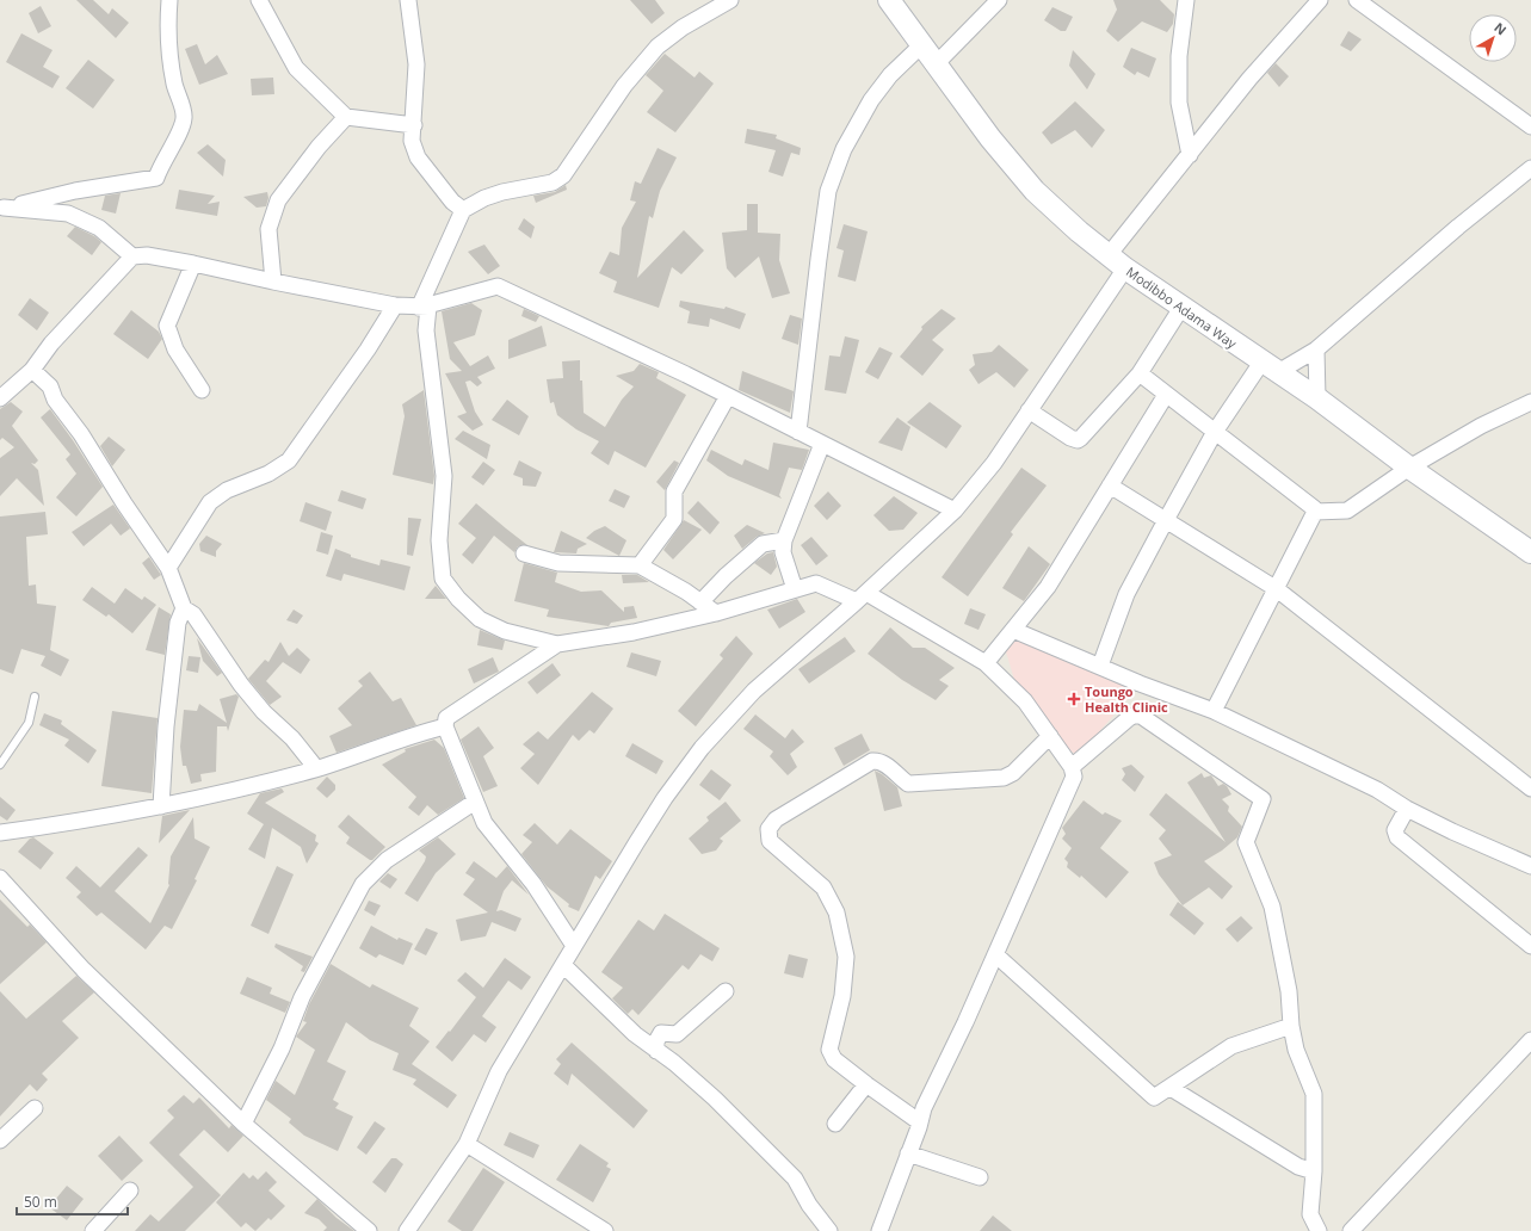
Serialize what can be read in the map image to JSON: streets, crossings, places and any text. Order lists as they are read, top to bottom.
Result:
{
  "streets": {
    "main road": ["Modibbo Adama Way"]
  },
  "places": {
    "health": ["Toungo Health Clinic"]
  },
  "scale_bar": "50 m",
  "north": "top right"
}
